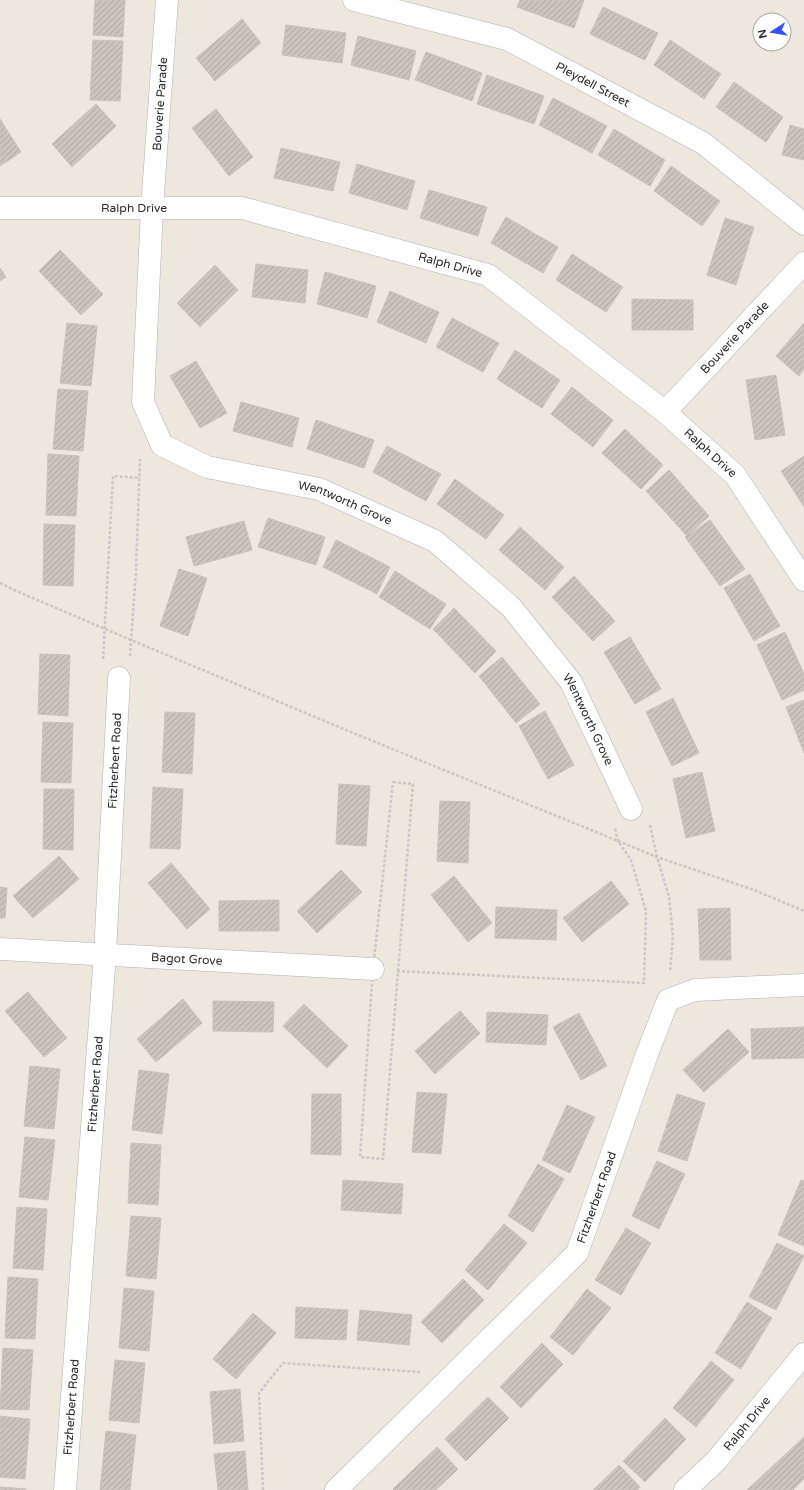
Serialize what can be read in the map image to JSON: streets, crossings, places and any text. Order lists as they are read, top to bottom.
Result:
{
  "streets": {
    "street": [
      "Pleydell Street",
      "Bouverie Parade",
      "Ralph Drive",
      "Wentworth Grove",
      "Fitzherbert Road",
      "Bagot Grove"
    ]
  },
  "crossings": [
    ["Bouverie Parade", "Ralph Drive"],
    ["Bouverie Parade", "Wentworth Grove"],
    ["Ralph Drive", "Wentworth Grove"],
    ["Fitzherbert Road", "Bagot Grove"]
  ],
  "north": "left"
}
